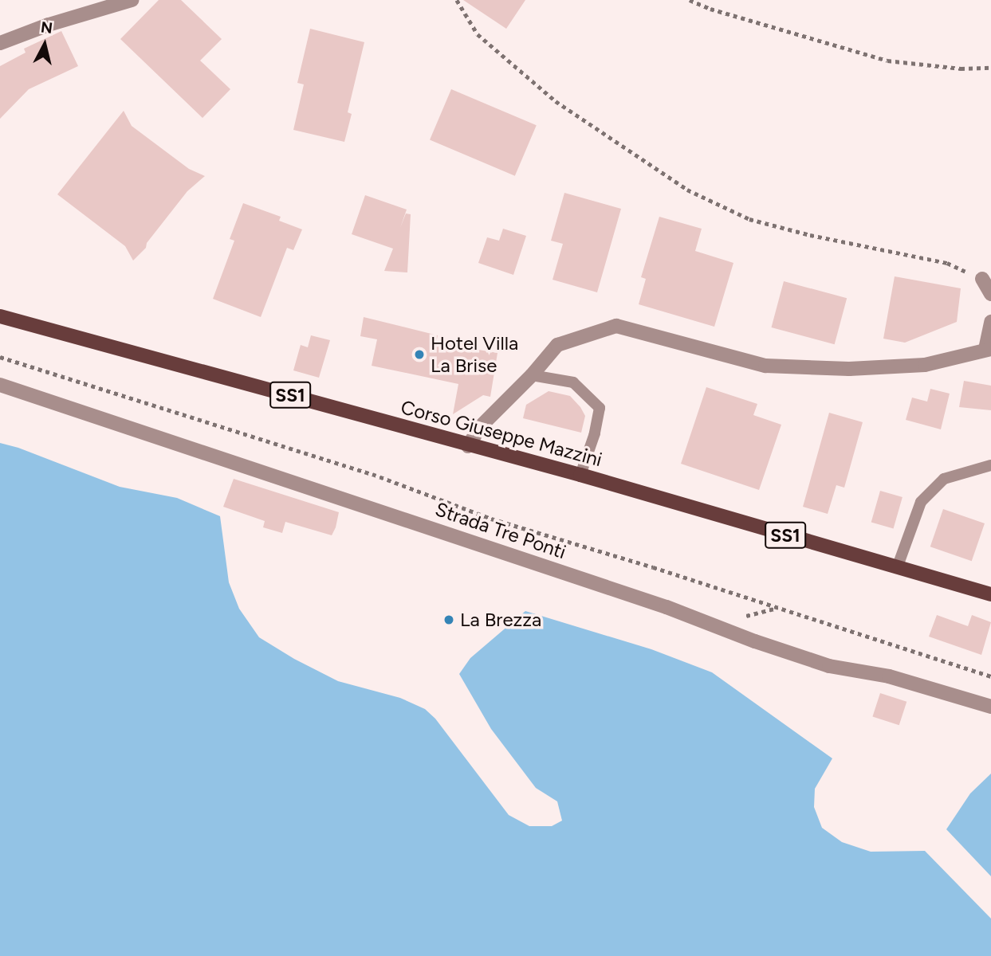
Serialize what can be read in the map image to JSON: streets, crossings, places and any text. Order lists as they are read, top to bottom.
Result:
{
  "streets": {
    "main road": ["SS1", "Corso Giuseppe Mazzini"],
    "street": ["Strada Tre Ponti"]
  },
  "places": ["Hotel Villa La Brise", "La Brezza"],
  "north": "top"
}
